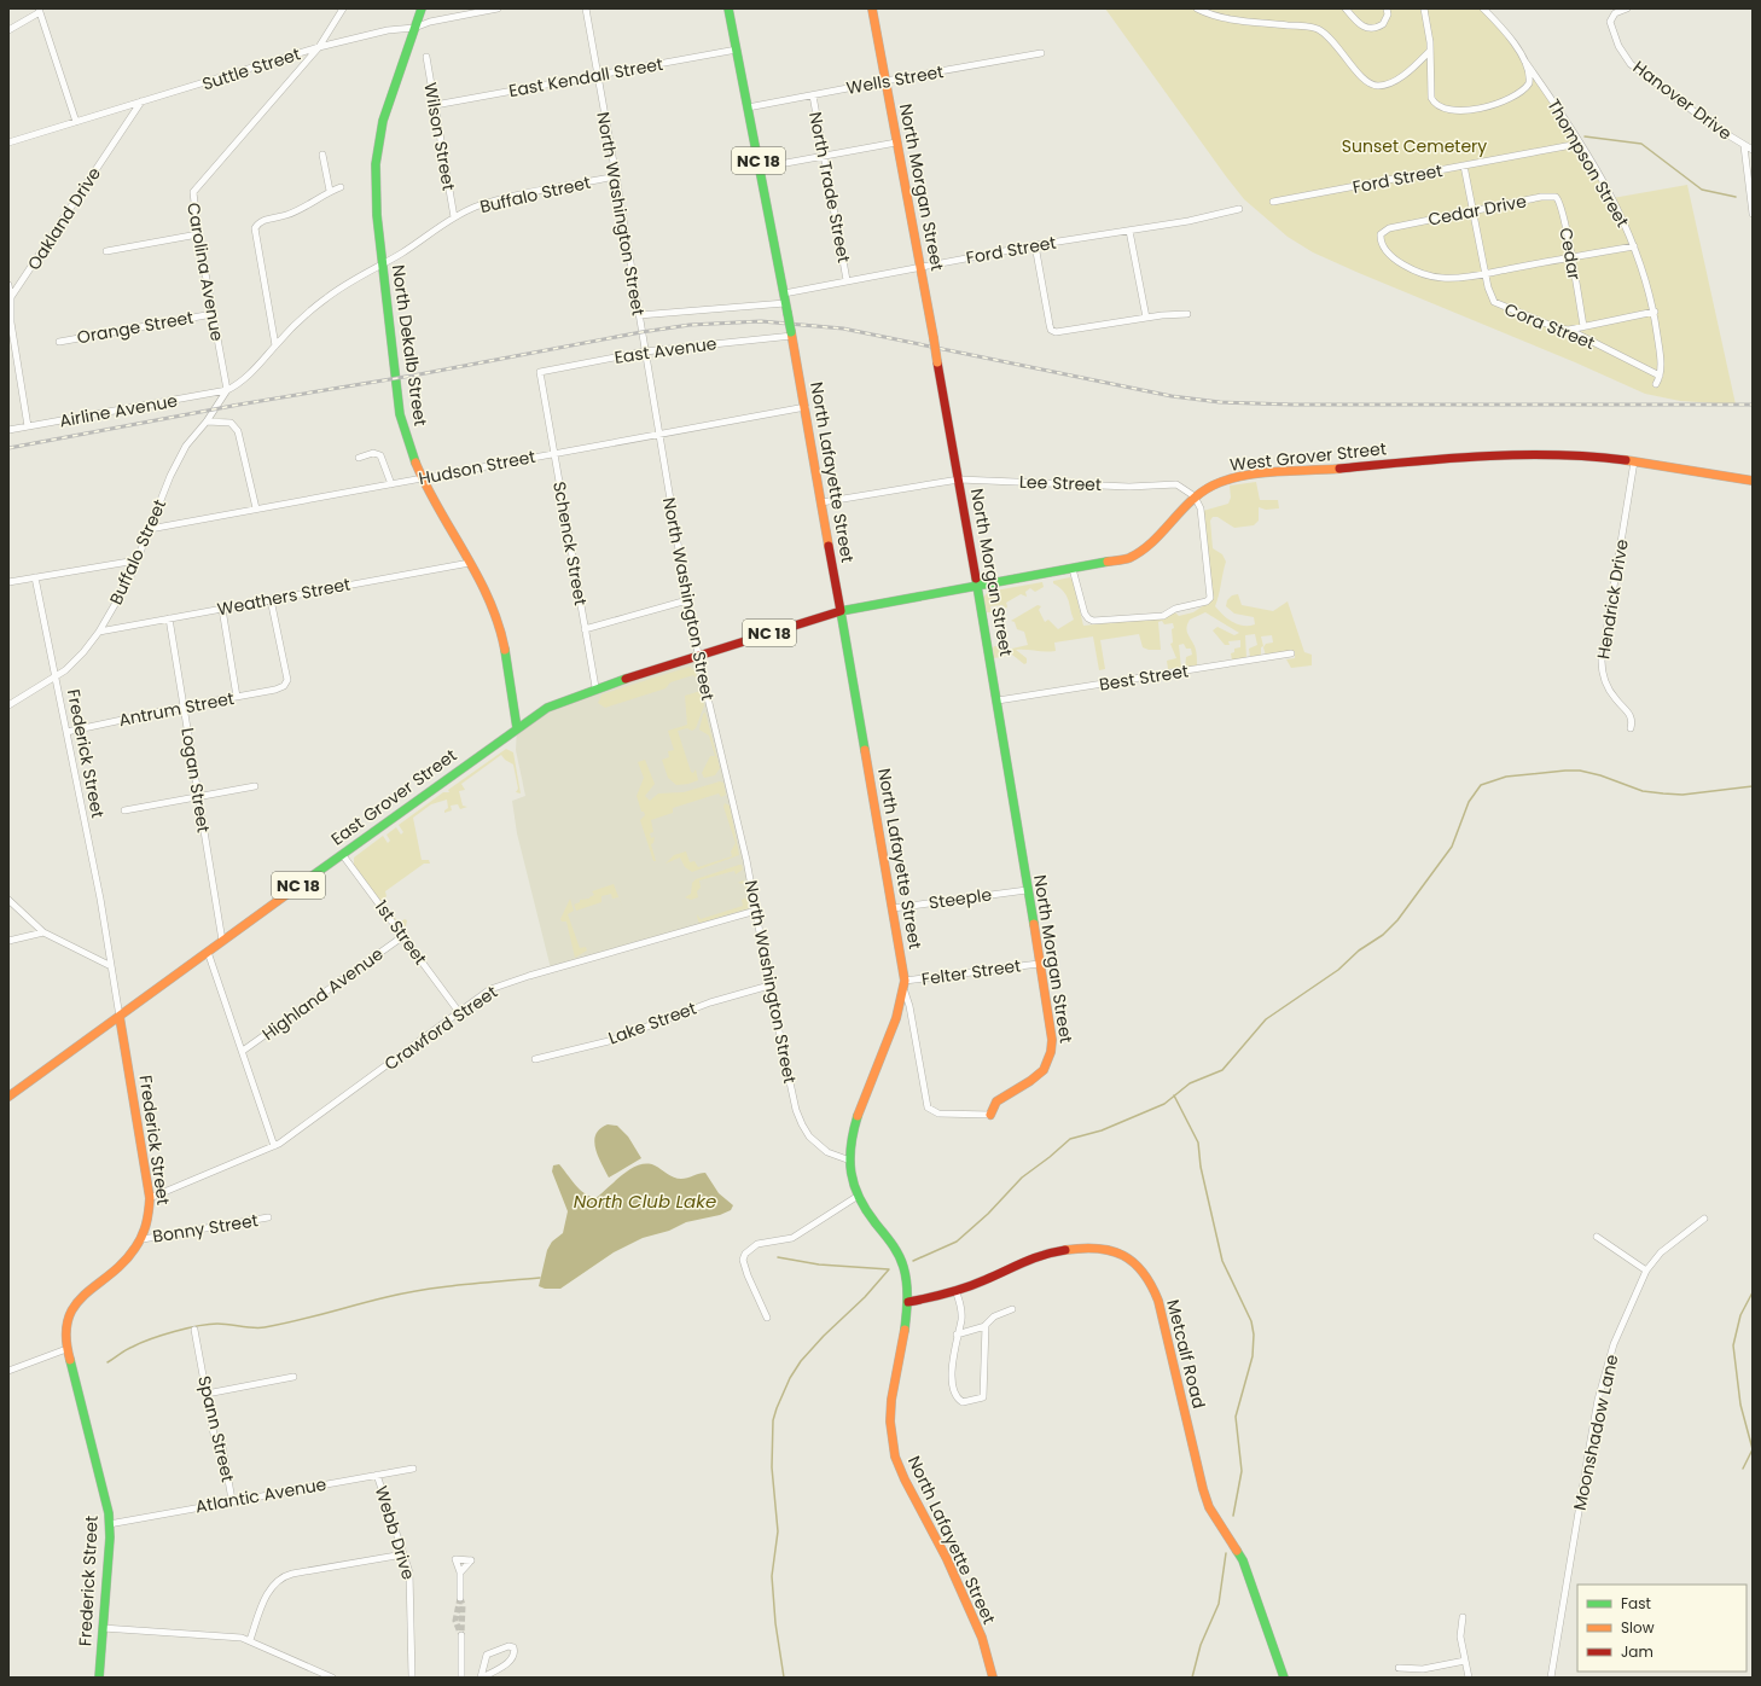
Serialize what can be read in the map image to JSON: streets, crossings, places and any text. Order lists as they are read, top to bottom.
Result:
{
  "streets": {
    "street": [
      "Suttle Street",
      "East Kendall Street",
      "Wells Street",
      "Hanover Drive",
      "Wilson Street",
      "NC 18",
      "Thompson Street",
      "Ford Street",
      "North Trade Street",
      "North Morgan Street",
      "Buffalo Street",
      "Cedar Drive",
      "North Washington Street",
      "Oakland Drive",
      "Cedar",
      "Carolina Avenue",
      "Cora Street",
      "Orange Street",
      "North Dekalb Street",
      "East Avenue",
      "Airline Avenue",
      "West Grover Street",
      "Hudson Street",
      "North Lafayette Street",
      "Lee Street",
      "Schenck Street",
      "Weathers Street",
      "Hendrick Drive",
      "Best Street",
      "Antrum Street",
      "Frederick Street",
      "Logan Street",
      "East Grover Street",
      "Steeple",
      "1st Street",
      "Felter Street",
      "Highland Avenue",
      "Lake Street",
      "Crawford Street",
      "Bonny Street",
      "Metcalf Road",
      "Spann Street",
      "Moonshadow Lane",
      "Atlantic Avenue",
      "Webb Drive"
    ]
  },
  "crossings": [
    ["Suttle Street", "Oakland Drive"],
    ["Suttle Street", "Carolina Avenue"],
    ["Suttle Street", "North Dekalb Street"],
    ["East Kendall Street", "Wilson Street"],
    ["East Kendall Street", "North Washington Street"],
    ["East Kendall Street", "North Lafayette Street"],
    ["Wells Street", "North Trade Street"],
    ["Wells Street", "North Morgan Street"],
    ["Wells Street", "North Lafayette Street"],
    ["Wilson Street", "Buffalo Street"],
    ["Thompson Street", "Ford Street"],
    ["Thompson Street", "Cora Street"],
    ["Ford Street", "North Trade Street"],
    ["Ford Street", "North Morgan Street"],
    ["Ford Street", "Cora Street"],
    ["Ford Street", "North Lafayette Street"],
    ["North Morgan Street", "West Grover Street"],
    ["North Morgan Street", "Lee Street"],
    ["North Morgan Street", "Best Street"],
    ["North Morgan Street", "Steeple"],
    ["North Morgan Street", "Felter Street"],
    ["Buffalo Street", "North Washington Street"],
    ["Buffalo Street", "Carolina Avenue"],
    ["Buffalo Street", "North Dekalb Street"],
    ["Buffalo Street", "Airline Avenue"],
    ["Buffalo Street", "Hudson Street"],
    ["Buffalo Street", "Weathers Street"],
    ["Buffalo Street", "Frederick Street"],
    ["Cedar Drive", "Cedar"],
    ["Cedar Drive", "Cora Street"],
    ["North Washington Street", "East Avenue"],
    ["North Washington Street", "Hudson Street"],
    ["North Washington Street", "North Lafayette Street"],
    ["North Washington Street", "East Grover Street"],
    ["North Washington Street", "Lake Street"],
    ["North Washington Street", "Crawford Street"],
    ["Carolina Avenue", "Orange Street"],
    ["Carolina Avenue", "Airline Avenue"],
    ["North Dekalb Street", "Hudson Street"],
    ["North Dekalb Street", "Weathers Street"],
    ["North Dekalb Street", "East Grover Street"],
    ["East Avenue", "North Lafayette Street"],
    ["East Avenue", "Schenck Street"],
    ["West Grover Street", "North Lafayette Street"],
    ["West Grover Street", "Lee Street"],
    ["West Grover Street", "Hendrick Drive"],
    ["West Grover Street", "East Grover Street"],
    ["Hudson Street", "North Lafayette Street"],
    ["Hudson Street", "Schenck Street"],
    ["North Lafayette Street", "Lee Street"],
    ["North Lafayette Street", "East Grover Street"],
    ["North Lafayette Street", "Steeple"],
    ["North Lafayette Street", "Felter Street"],
    ["North Lafayette Street", "Metcalf Road"],
    ["Schenck Street", "East Grover Street"],
    ["Weathers Street", "Antrum Street"],
    ["Weathers Street", "Logan Street"],
    ["Antrum Street", "Frederick Street"],
    ["Antrum Street", "Logan Street"],
    ["Frederick Street", "East Grover Street"],
    ["Frederick Street", "Crawford Street"],
    ["Frederick Street", "Bonny Street"],
    ["Frederick Street", "Atlantic Avenue"],
    ["Logan Street", "East Grover Street"],
    ["East Grover Street", "1st Street"],
    ["1st Street", "Highland Avenue"],
    ["1st Street", "Crawford Street"],
    ["Spann Street", "Atlantic Avenue"],
    ["Atlantic Avenue", "Webb Drive"]
  ],
  "water": ["North Club Lake"],
  "parks": ["Sunset Cemetery"],
  "legend": ["Fast", "Slow", "Jam"]
}
